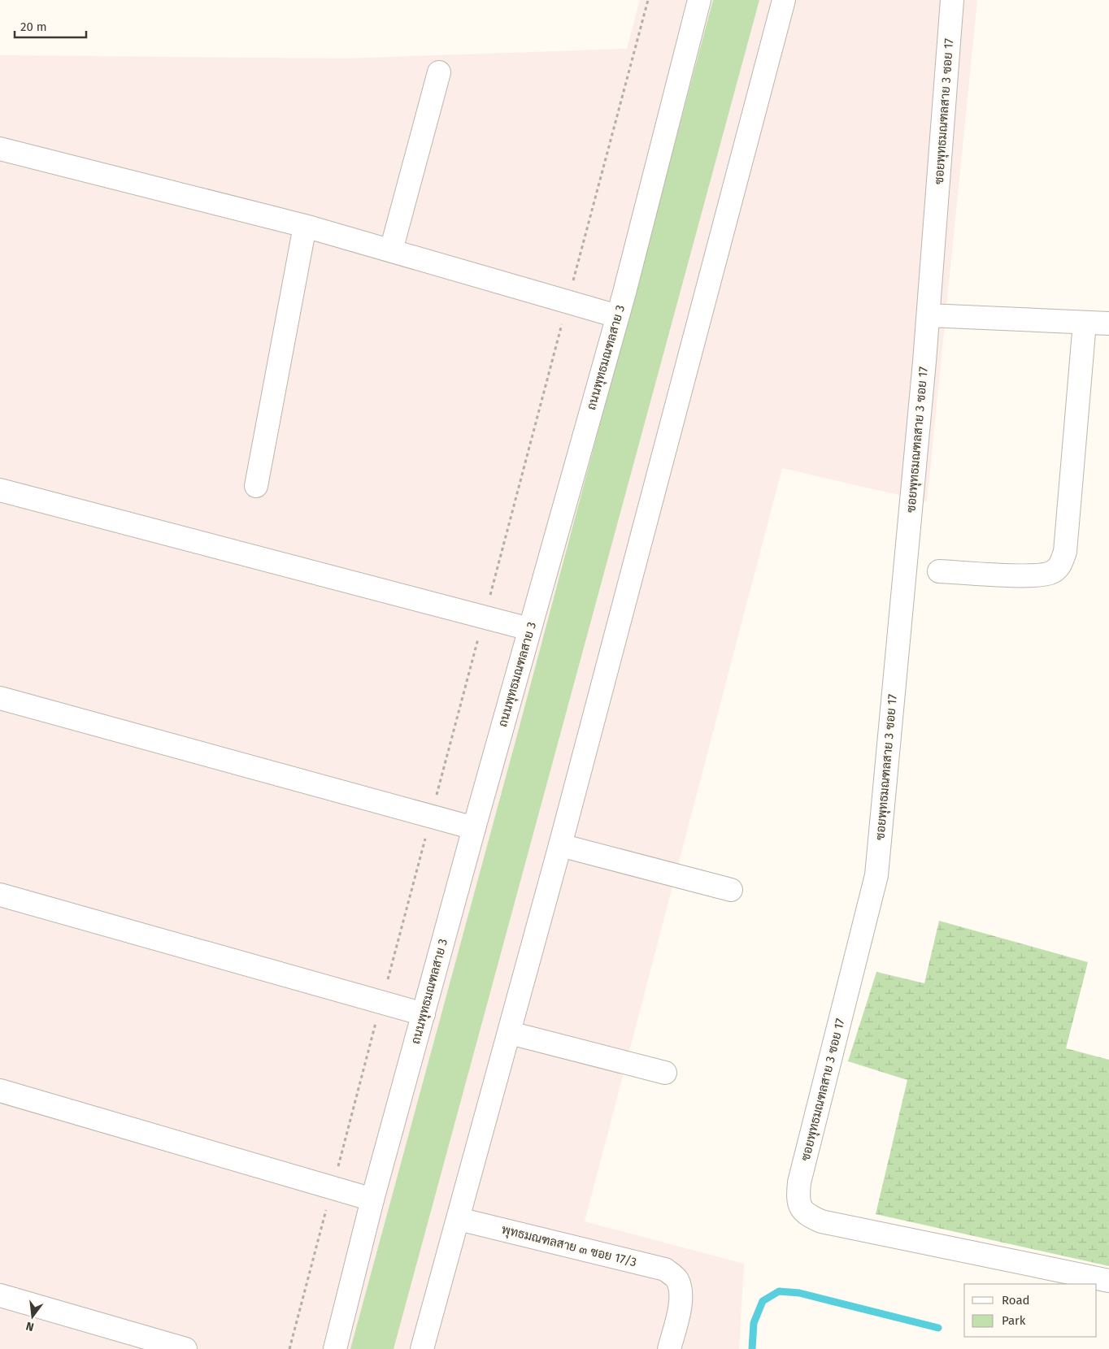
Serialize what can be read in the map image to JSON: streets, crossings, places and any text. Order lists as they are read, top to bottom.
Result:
{
  "streets": {
    "street": ["ซอยพุทธมณฑลสาย 3 ซอย 17", "ถนนพุทธมณฑลสาย 3", "พุทธมณฑลสาย ๓ ซอย 17/3"]
  },
  "legend": ["Road", "Park"],
  "scale_bar": "20 m",
  "north": "bottom"
}
